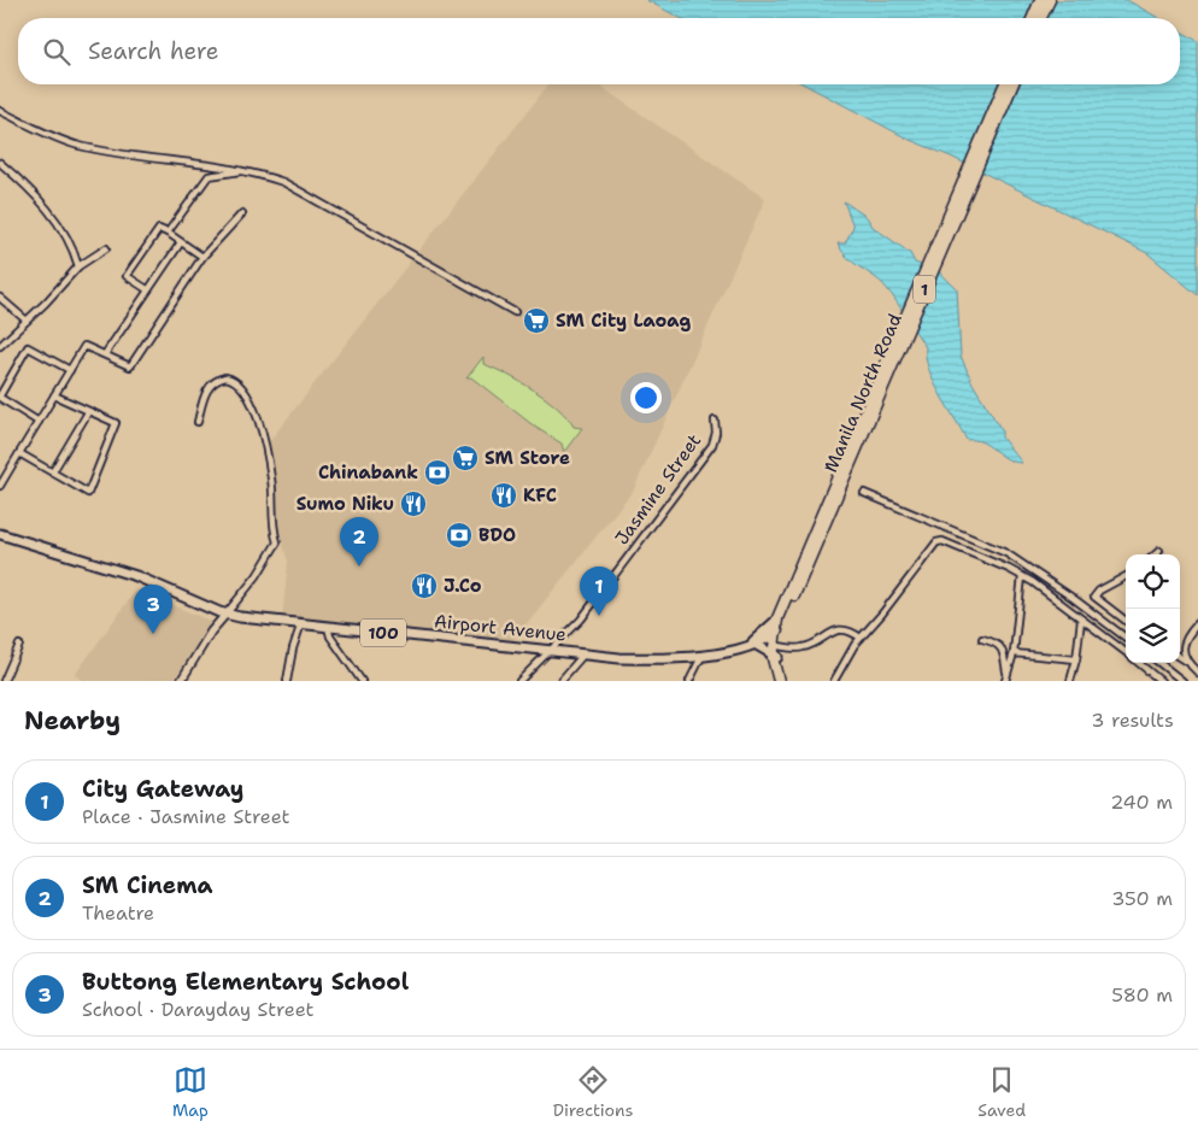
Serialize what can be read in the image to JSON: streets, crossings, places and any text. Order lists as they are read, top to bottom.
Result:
{
  "streets": {
    "highway": ["1", "Manila North Road"],
    "main road": ["Airport Avenue", "100"],
    "street": ["Jasmine Street"]
  },
  "crossings": [
    ["Manila North Road", "Airport Avenue"],
    ["Jasmine Street", "Airport Avenue"]
  ],
  "places": {
    "supermarket": ["SM City Laoag", "SM Store"],
    "bank": ["Chinabank", "BDO"],
    "restaurant": ["KFC", "Sumo Niku", "J.Co"]
  },
  "page": {
    "search": "Search here",
    "pins": ["2", "1", "3"],
    "heading": ["Nearby", "3 results"],
    "list": [
      {
        "mark": "1",
        "name": "City Gateway",
        "note": "Place · Jasmine Street",
        "value": "240 m"
      },
      {
        "mark": "2",
        "name": "SM Cinema",
        "note": "Theatre",
        "value": "350 m"
      },
      {
        "mark": "3",
        "name": "Buttong Elementary School",
        "note": "School · Darayday Street",
        "value": "580 m"
      }
    ],
    "nav": ["Map", "Directions", "Saved"]
  }
}
